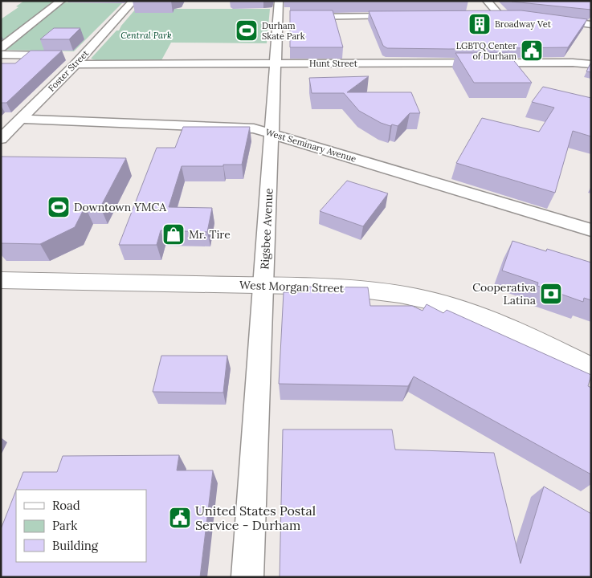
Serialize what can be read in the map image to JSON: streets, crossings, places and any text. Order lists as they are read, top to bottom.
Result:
{
  "streets": {
    "main road": ["West Morgan Street"],
    "street": [
      "Hunt Street",
      "Foster Street",
      "West Seminary Avenue",
      "Rigsbee Avenue"
    ]
  },
  "crossings": [
    ["Hunt Street", "Foster Street"],
    ["Hunt Street", "Rigsbee Avenue"],
    ["Foster Street", "West Seminary Avenue"],
    ["West Seminary Avenue", "Rigsbee Avenue"],
    ["Rigsbee Avenue", "West Morgan Street"]
  ],
  "parks": ["Central Park"],
  "places": {
    "building": ["Broadway Vet"],
    "sports": ["Durham Skate Park", "Downtown YMCA"],
    "public building": ["LGBTQ Center of Durham", "United States Postal Service - Durham"],
    "shop": ["Mr. Tire"],
    "bank": ["Cooperativa Latina"]
  },
  "legend": ["Road", "Park", "Building"]
}
